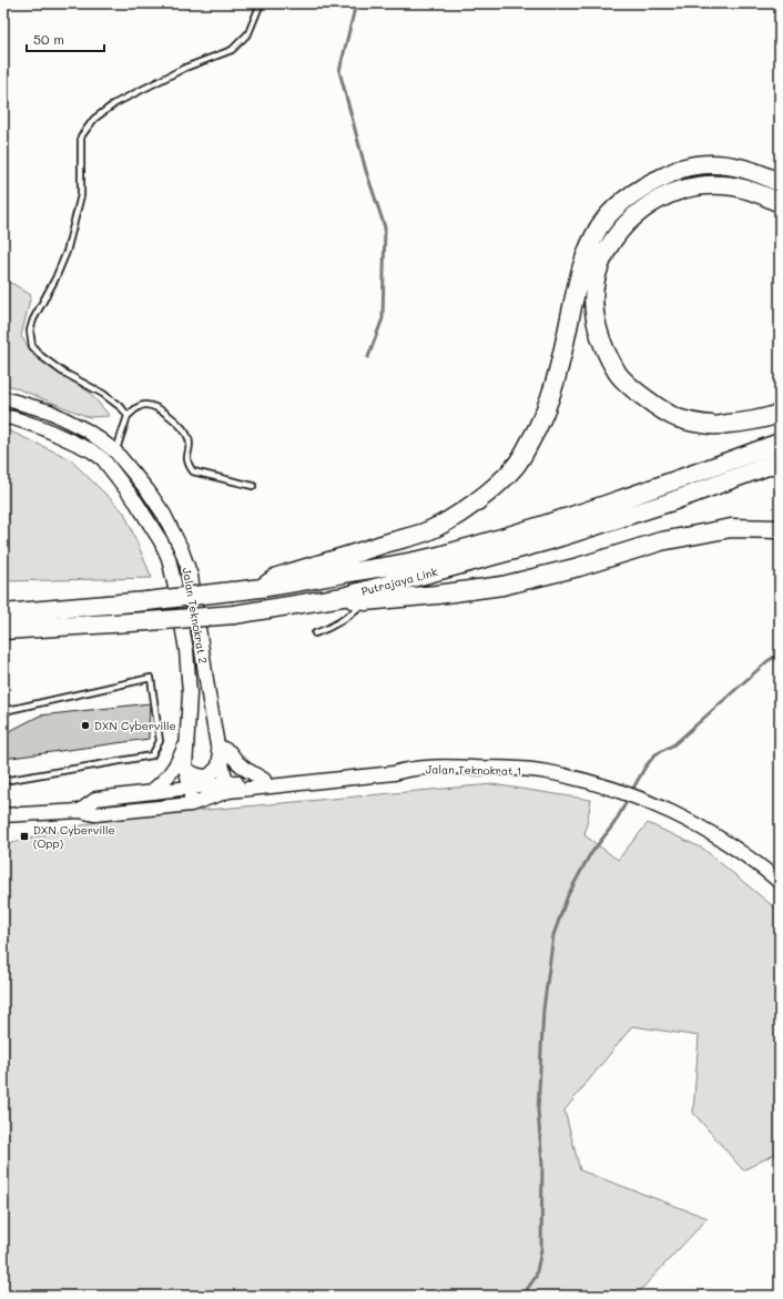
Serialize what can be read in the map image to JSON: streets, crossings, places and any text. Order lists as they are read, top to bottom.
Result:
{
  "streets": {
    "highway": ["Putrajaya Link"],
    "main road": ["Jalan Teknokrat 2", "Jalan Teknokrat 1"]
  },
  "crossings": [
    ["Jalan Teknokrat 2", "Jalan Teknokrat 1"]
  ],
  "places": {
    "other": ["DXN Cyberville"],
    "transit": ["DXN Cyberville (Opp)"]
  },
  "scale_bar": "50 m"
}
